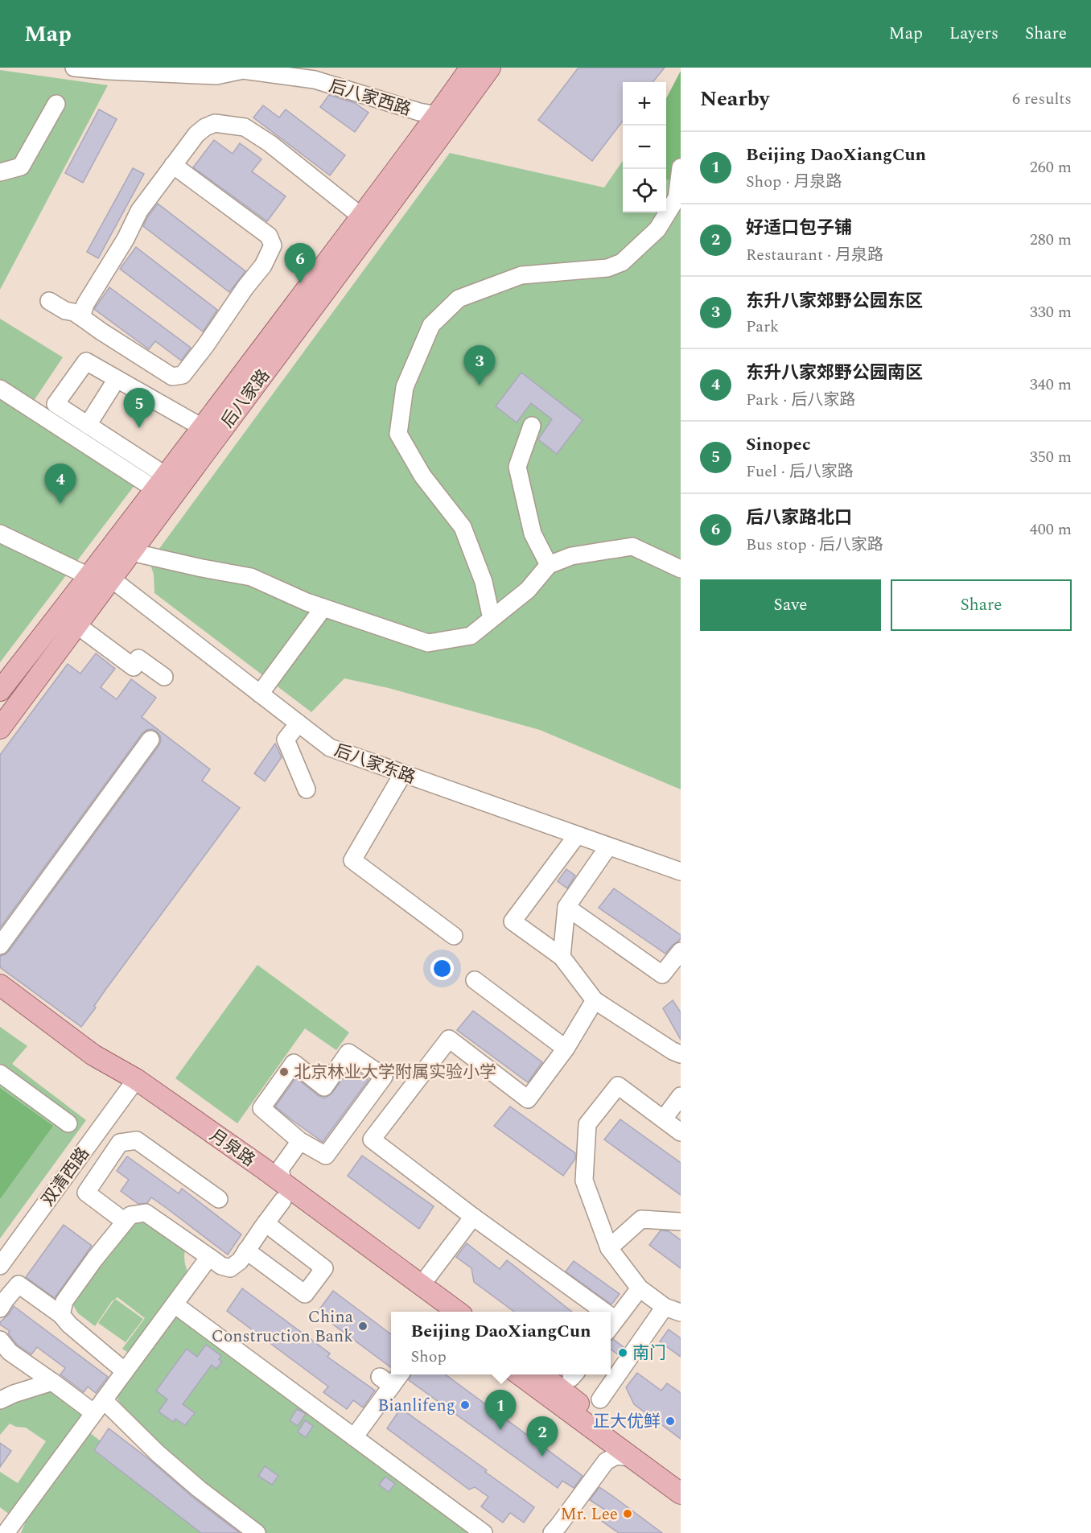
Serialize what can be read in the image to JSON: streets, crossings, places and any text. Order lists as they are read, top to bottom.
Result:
{
  "streets": {
    "main road": ["后八家路", "月泉路"],
    "street": ["后八家西路", "后八家东路", "双清西路"]
  },
  "crossings": [
    ["后八家西路", "后八家路"],
    ["后八家路", "后八家东路"],
    ["月泉路", "双清西路"]
  ],
  "places": [
    "北京林业大学附属实验小学",
    "China Construction Bank",
    "南门",
    "Bianlifeng",
    "正大优鲜",
    "Mr. Lee"
  ],
  "page": {
    "header": "Map",
    "nav": ["Map", "Layers", "Share"],
    "heading": ["Nearby", "6 results"],
    "map_buttons": ["+", "−"],
    "list": [
      {
        "mark": "1",
        "name": "Beijing DaoXiangCun",
        "note": "Shop · 月泉路",
        "value": "260 m"
      },
      {
        "mark": "2",
        "name": "好适口包子铺",
        "note": "Restaurant · 月泉路",
        "value": "280 m"
      },
      {
        "mark": "3",
        "name": "东升八家郊野公园东区",
        "note": "Park",
        "value": "330 m"
      },
      {
        "mark": "4",
        "name": "东升八家郊野公园南区",
        "note": "Park · 后八家路",
        "value": "340 m"
      },
      {
        "mark": "5",
        "name": "Sinopec",
        "note": "Fuel · 后八家路",
        "value": "350 m"
      },
      {
        "mark": "6",
        "name": "后八家路北口",
        "note": "Bus stop · 后八家路",
        "value": "400 m"
      }
    ],
    "pins": [
      "6",
      "3",
      "5",
      "4",
      "1",
      "2"
    ],
    "buttons": ["Save", "Share"],
    "popup": ["Beijing DaoXiangCun", "Shop"]
  }
}
